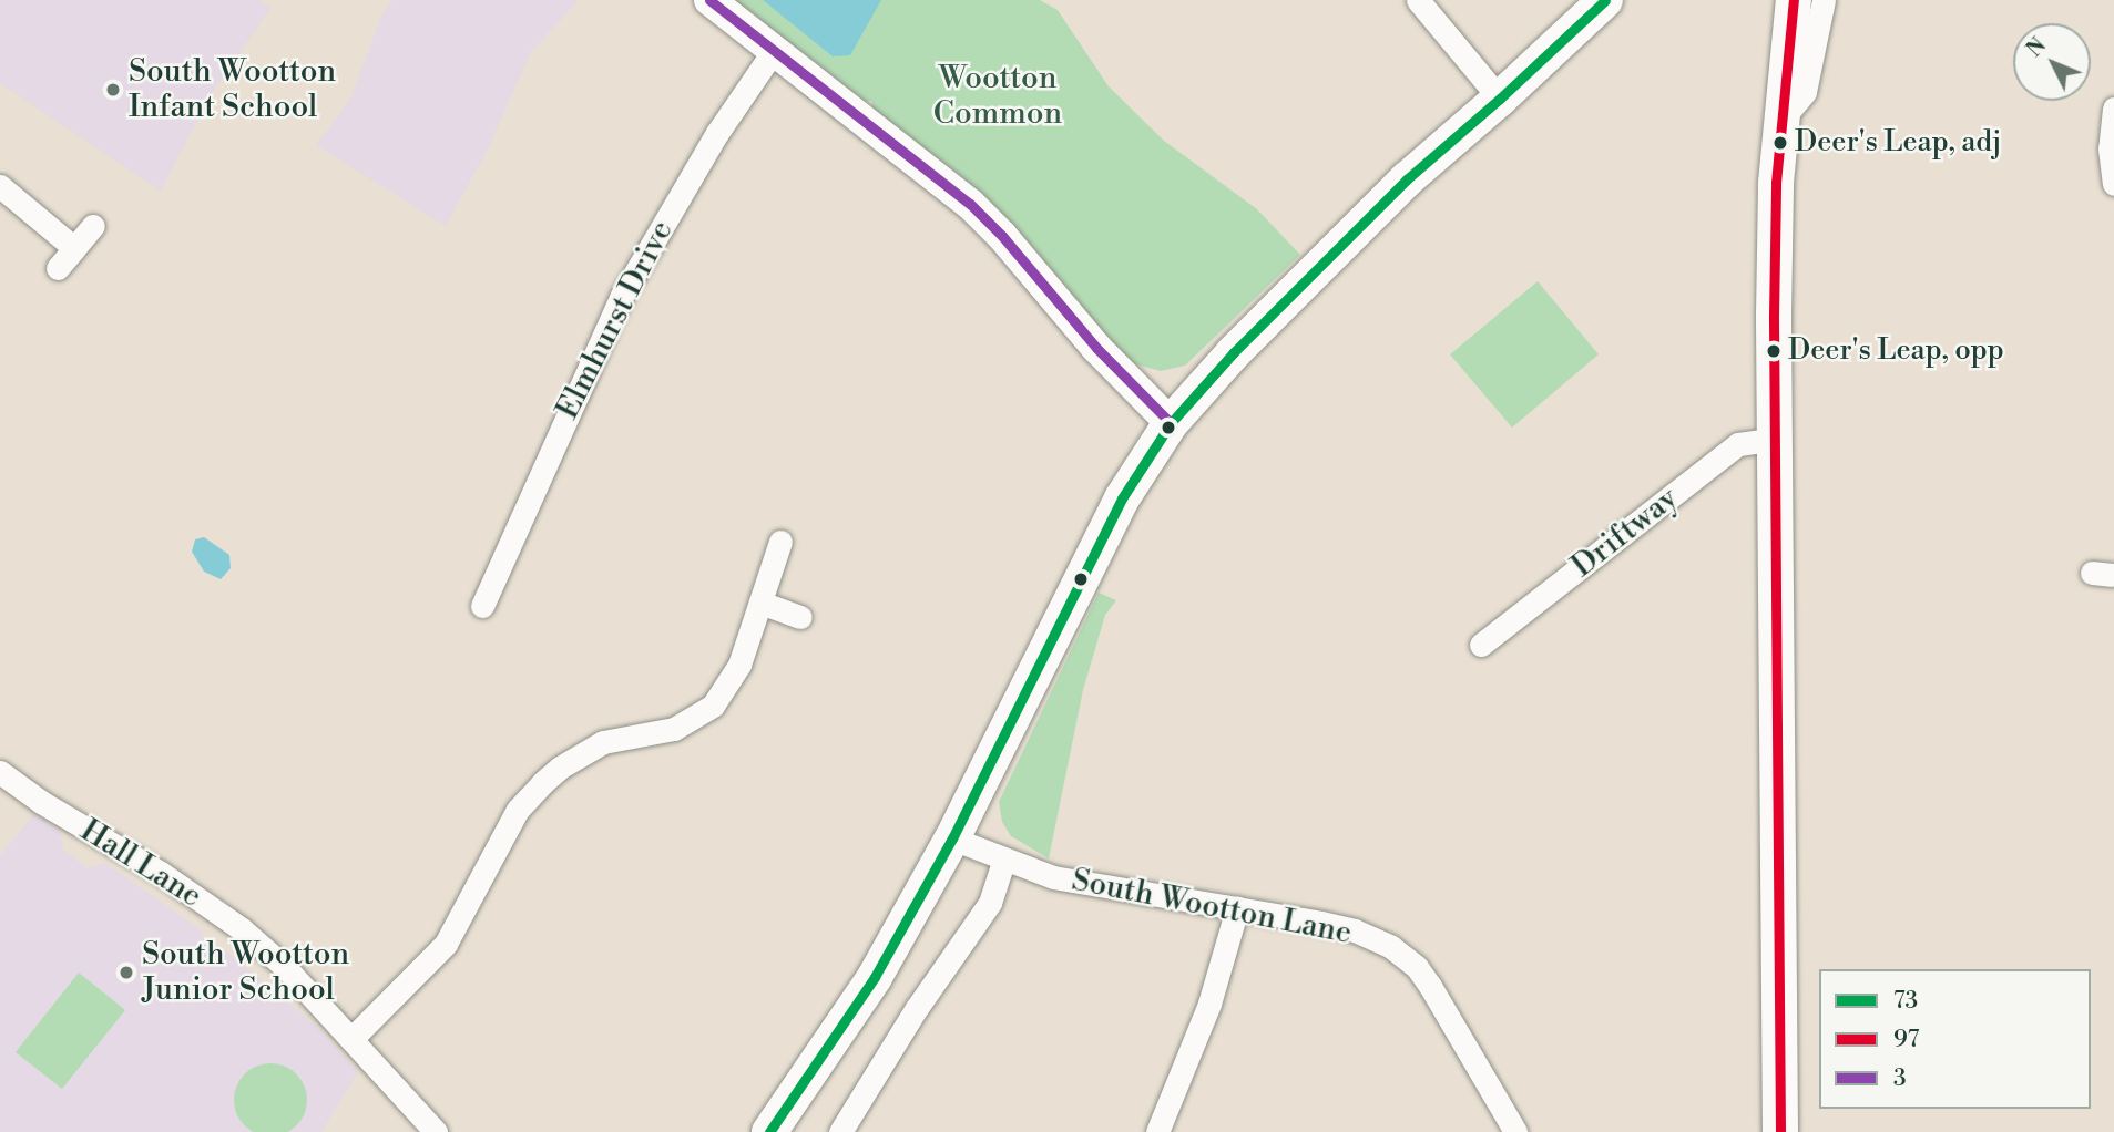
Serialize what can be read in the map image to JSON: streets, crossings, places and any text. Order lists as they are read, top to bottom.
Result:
{
  "streets": {
    "street": [
      "Elmhurst Drive",
      "Driftway",
      "Hall Lane",
      "South Wootton Lane"
    ]
  },
  "parks": ["Wootton Common"],
  "places": [
    "South Wootton Infant School",
    "Deer's Leap, adj",
    "Deer's Leap, opp",
    "South Wootton Junior School"
  ],
  "lines": ["transit line 73", "transit line 97", "transit line 3"],
  "legend": ["73", "97", "3"],
  "north": "top left"
}
